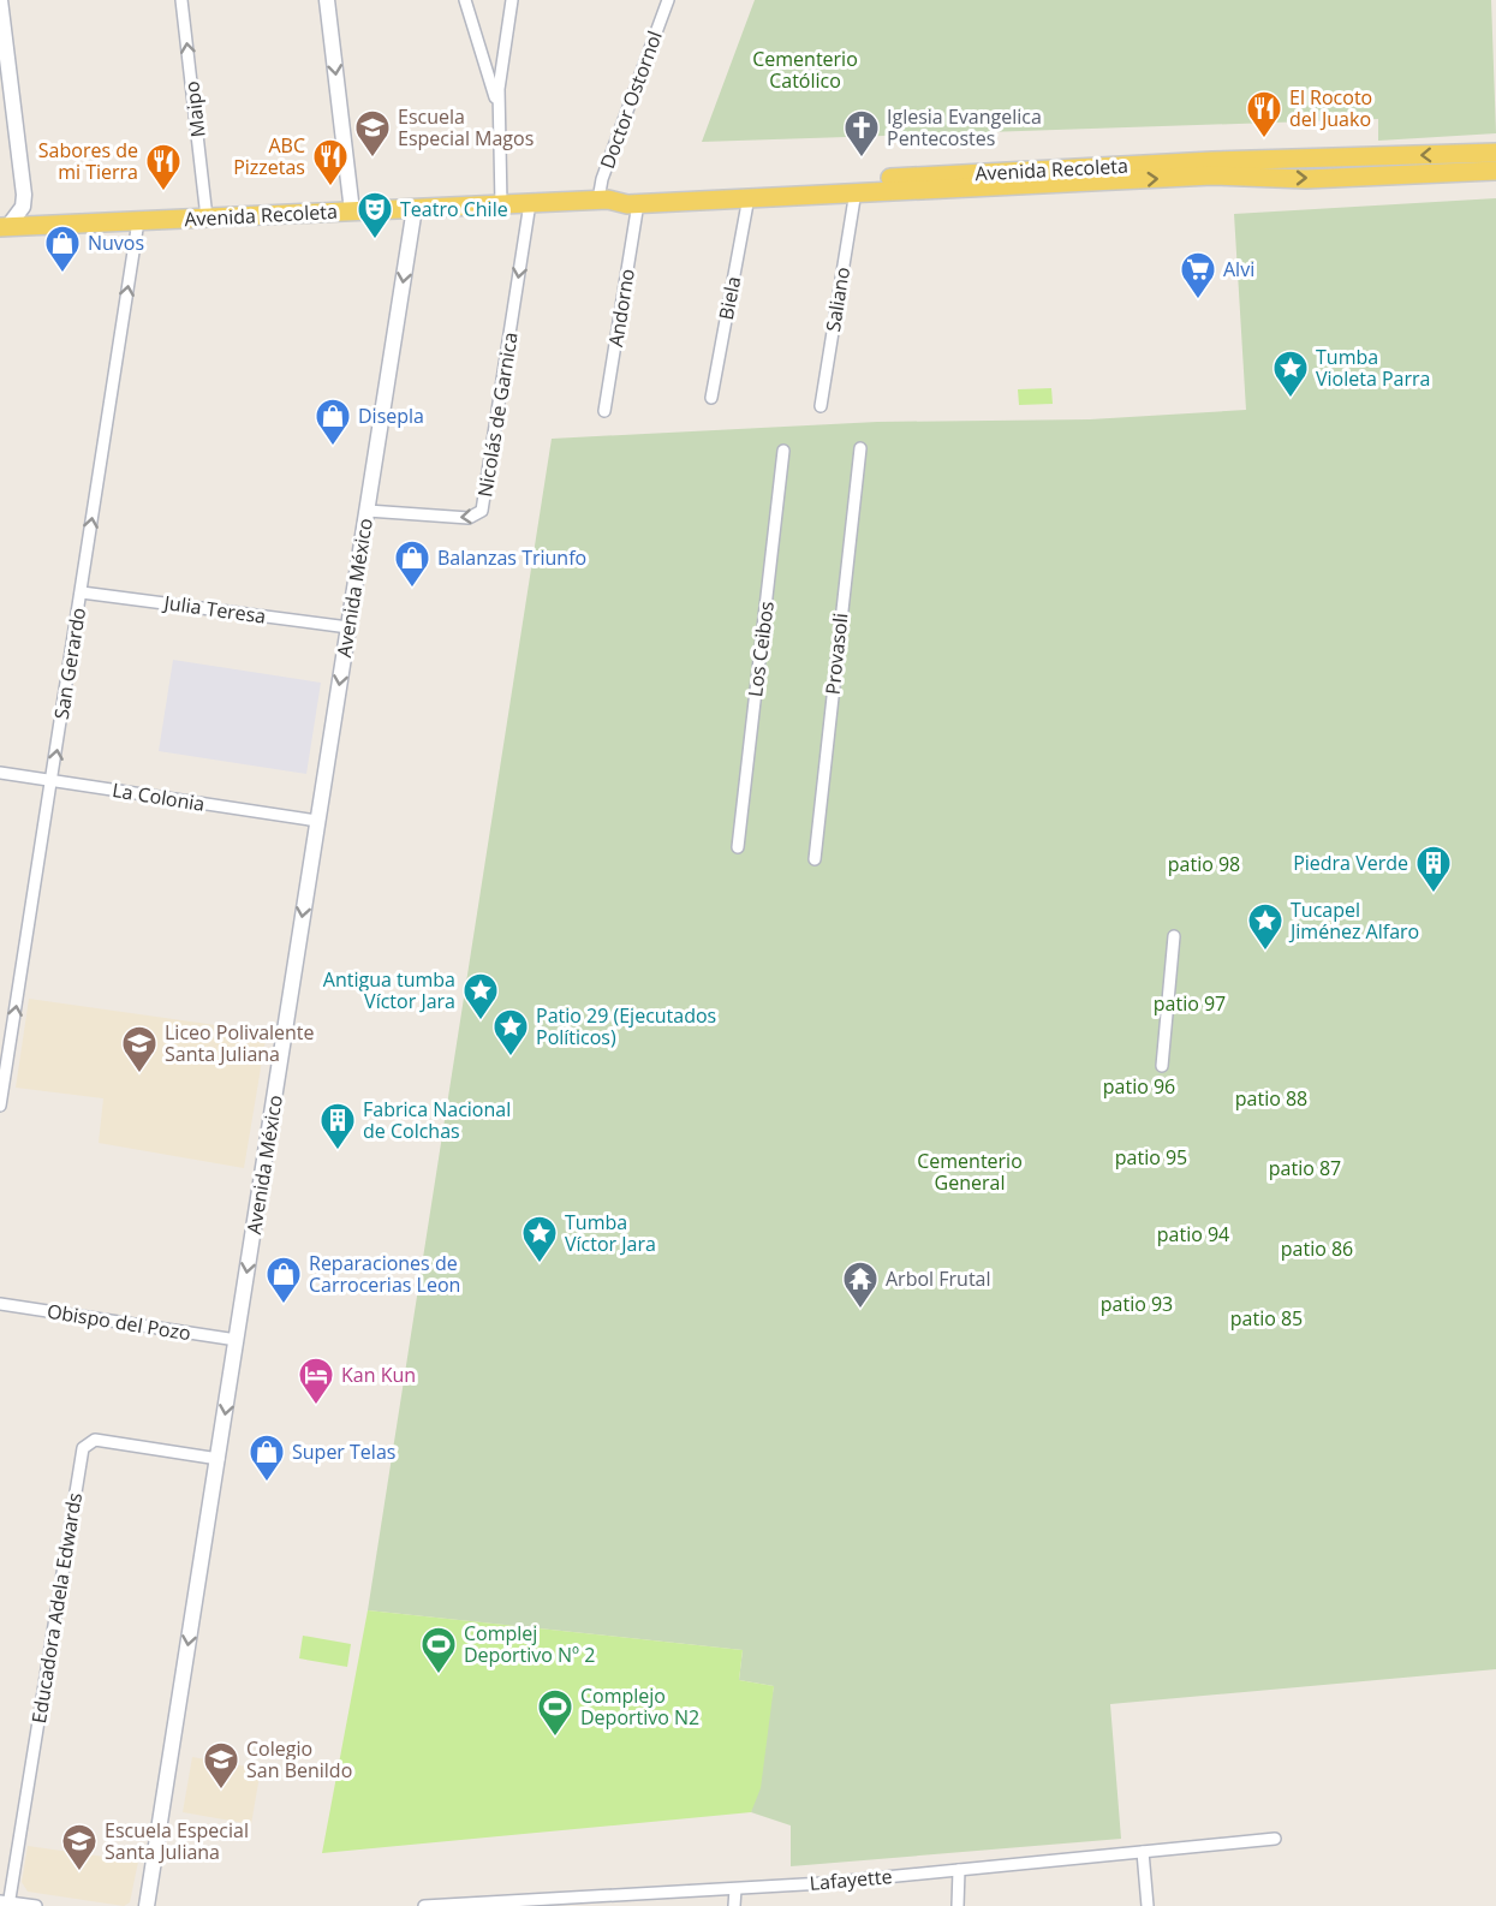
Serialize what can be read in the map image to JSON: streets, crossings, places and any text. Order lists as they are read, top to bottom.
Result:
{
  "streets": {
    "main road": ["Avenida Recoleta"],
    "street": [
      "Doctor Ostornol",
      "Maipo",
      "Biela",
      "Saliano",
      "Andorno",
      "Nicolás de Garnica",
      "Avenida México",
      "Julia Teresa",
      "Los Ceibos",
      "Provasoli",
      "San Gerardo",
      "La Colonia",
      "Obispo del Pozo",
      "Educadora Adela Edwards",
      "Lafayette"
    ]
  },
  "crossings": [
    ["Doctor Ostornol", "Avenida Recoleta"],
    ["Maipo", "Avenida Recoleta"],
    ["Avenida Recoleta", "Biela"],
    ["Avenida Recoleta", "Saliano"],
    ["Avenida Recoleta", "Andorno"],
    ["Avenida Recoleta", "Nicolás de Garnica"],
    ["Avenida Recoleta", "Avenida México"],
    ["Avenida Recoleta", "San Gerardo"],
    ["Nicolás de Garnica", "Avenida México"],
    ["Avenida México", "Julia Teresa"],
    ["Avenida México", "La Colonia"],
    ["Avenida México", "Obispo del Pozo"],
    ["Avenida México", "Educadora Adela Edwards"],
    ["Julia Teresa", "San Gerardo"],
    ["San Gerardo", "La Colonia"]
  ],
  "one_way": [
    "Maipo",
    "Nicolás de Garnica",
    "Avenida México",
    "San Gerardo"
  ],
  "parks": [
    "Cementerio Católico",
    "patio 98",
    "patio 97",
    "patio 96",
    "patio 88",
    "patio 95",
    "Cementerio General",
    "patio 87",
    "patio 94",
    "patio 86",
    "patio 93",
    "patio 85"
  ],
  "places": {
    "restaurant": ["El Rocoto del Juako", "ABC Pizzetas", "Sabores de mi Tierra"],
    "school or university": [
      "Escuela Especial Magos",
      "Liceo Polivalente Santa Juliana",
      "Colegio San Benildo",
      "Escuela Especial Santa Juliana"
    ],
    "church": ["Iglesia Evangelica Pentecostes"],
    "theatre": ["Teatro Chile"],
    "shop": [
      "Nuvos",
      "Disepla",
      "Balanzas Triunfo",
      "Reparaciones de Carrocerias Leon",
      "Super Telas"
    ],
    "supermarket": ["Alvi"],
    "place": [
      "Tumba Violeta Parra",
      "Tucapel Jiménez Alfaro",
      "Antigua tumba Víctor Jara",
      "Patio 29 (Ejecutados Políticos)",
      "Tumba Víctor Jara"
    ],
    "building": ["Piedra Verde", "Fabrica Nacional de Colchas"],
    "temple": ["Arbol Frutal"],
    "hotel": ["Kan Kun"],
    "sports": ["Complej Deportivo Nº 2", "Complejo Deportivo N2"]
  }
}
